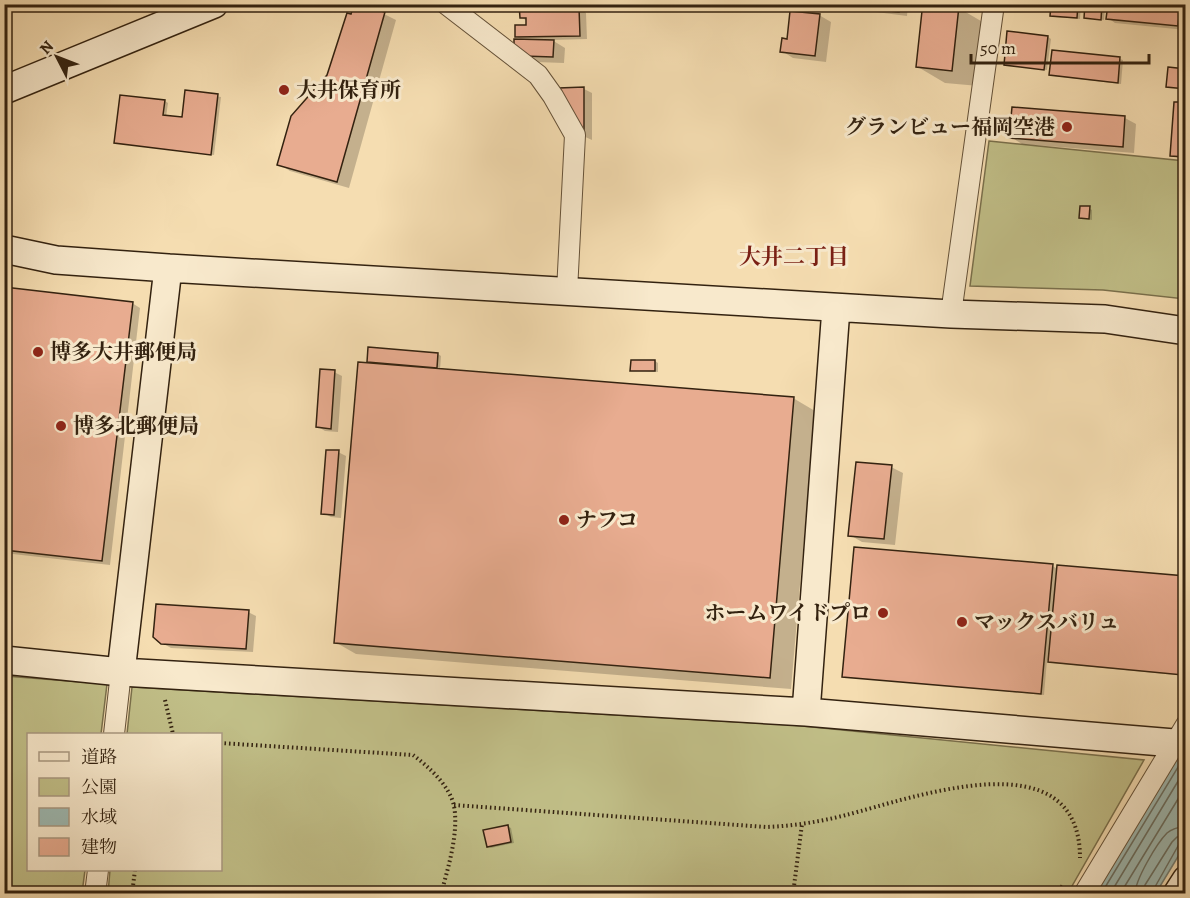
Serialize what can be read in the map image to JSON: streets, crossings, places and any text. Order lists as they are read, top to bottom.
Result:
{
  "districts": ["大井二丁目"],
  "places": [
    "大井保育所",
    "グランビュー福岡空港",
    "博多大井郵便局",
    "博多北郵便局",
    "ナフコ",
    "ホームワイドプロ",
    "マックスバリュ"
  ],
  "legend": [
    "道路",
    "公園",
    "水域",
    "建物"
  ],
  "scale_bar": "50 m",
  "north": "top left"
}
